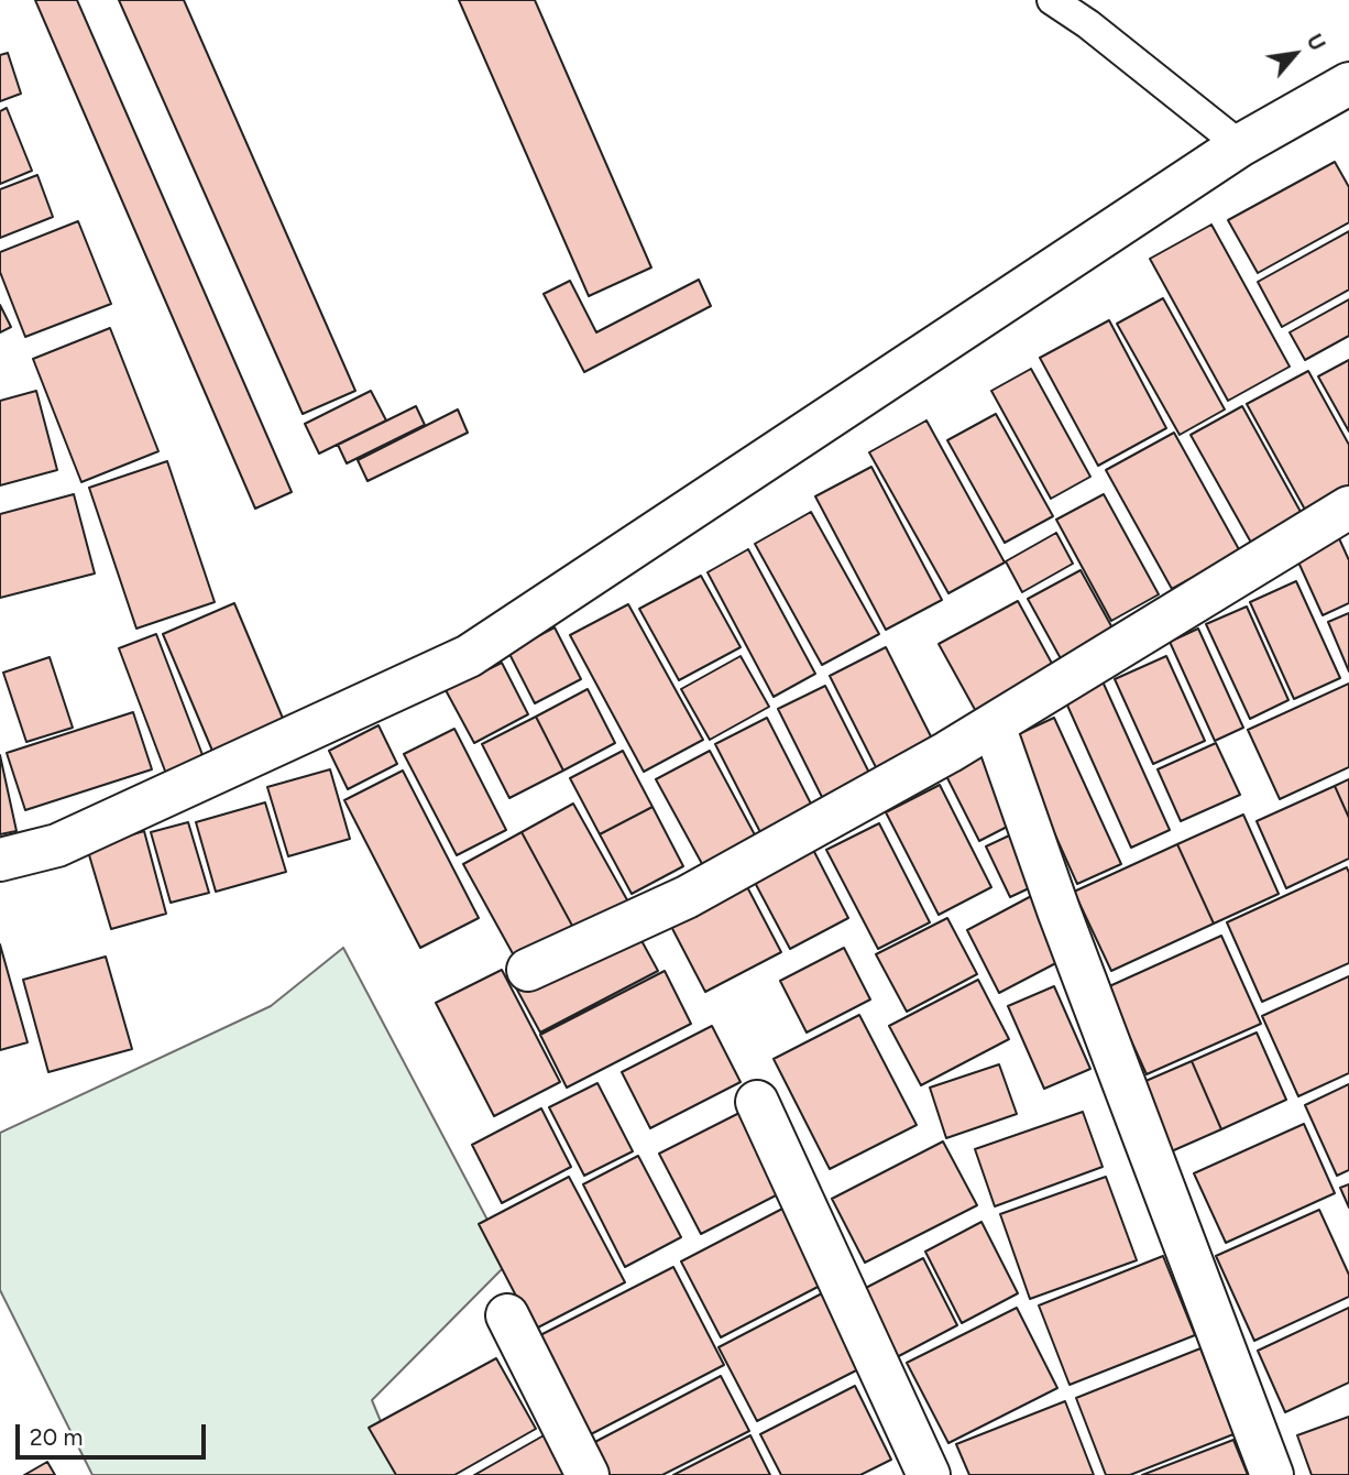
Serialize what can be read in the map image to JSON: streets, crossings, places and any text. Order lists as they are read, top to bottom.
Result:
{
  "scale_bar": "20 m",
  "north": "top right"
}
